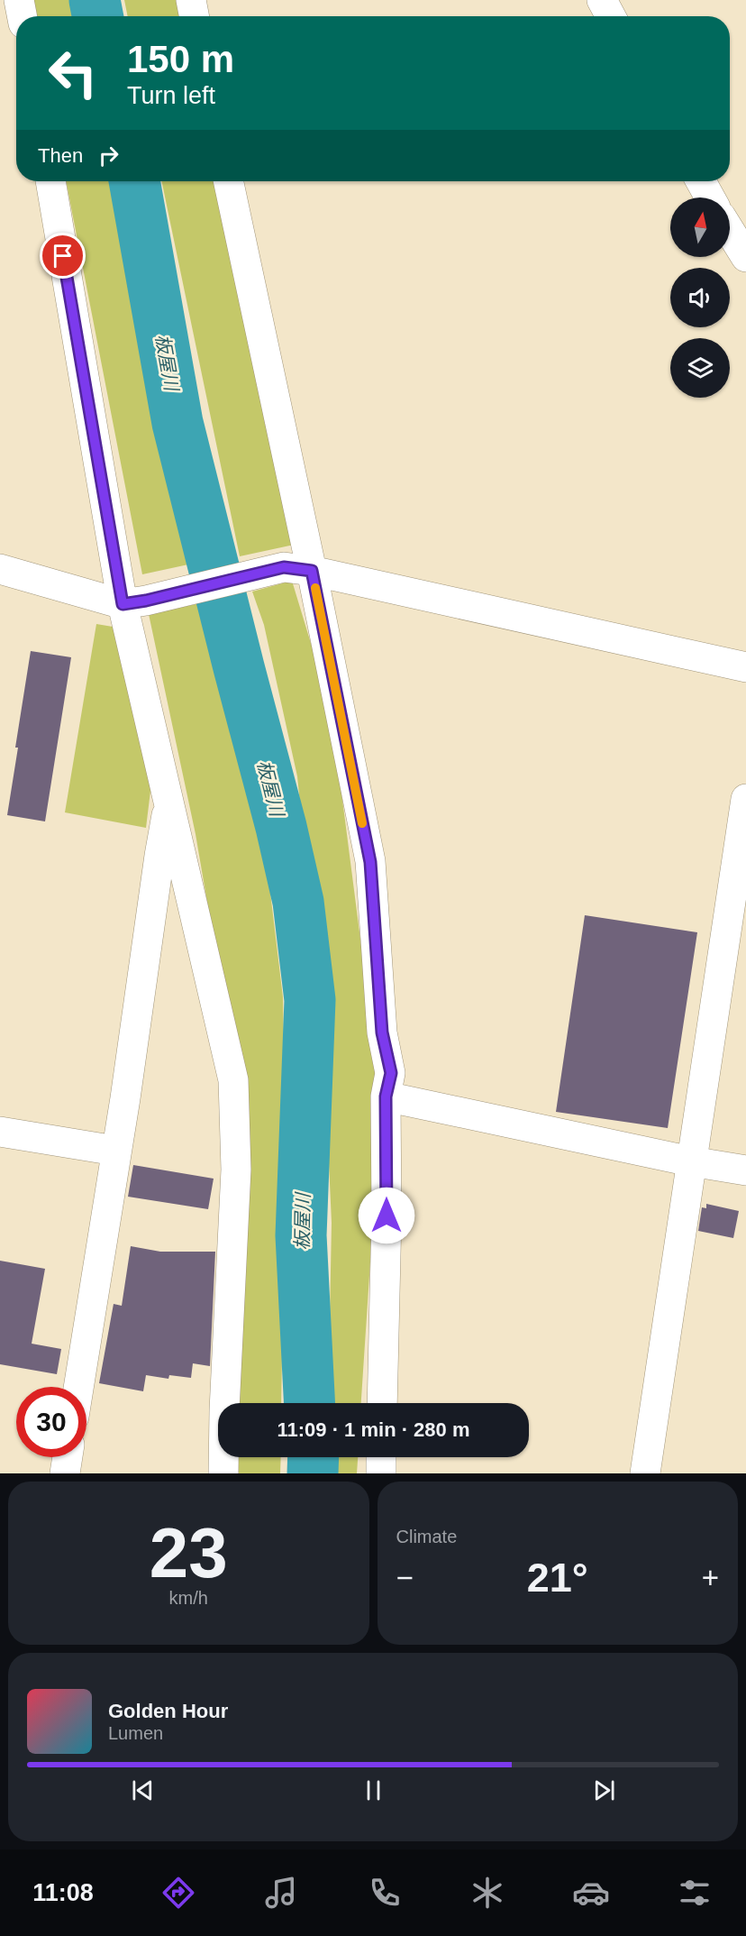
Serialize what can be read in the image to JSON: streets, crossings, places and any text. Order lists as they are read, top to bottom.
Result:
{
  "water": ["板屋川"],
  "north": "top",
  "page": {
    "turn": ["150 m", "Turn left"],
    "then": "Then",
    "limit": "30",
    "trip": "11:09 · 1 min · 280 m",
    "tile": [
      ["23", "km/h"],
      "Climate"
    ],
    "heat": ["−", "21°", "+"],
    "song": ["Golden Hour", "Lumen"],
    "tabs": "11:08"
  }
}
